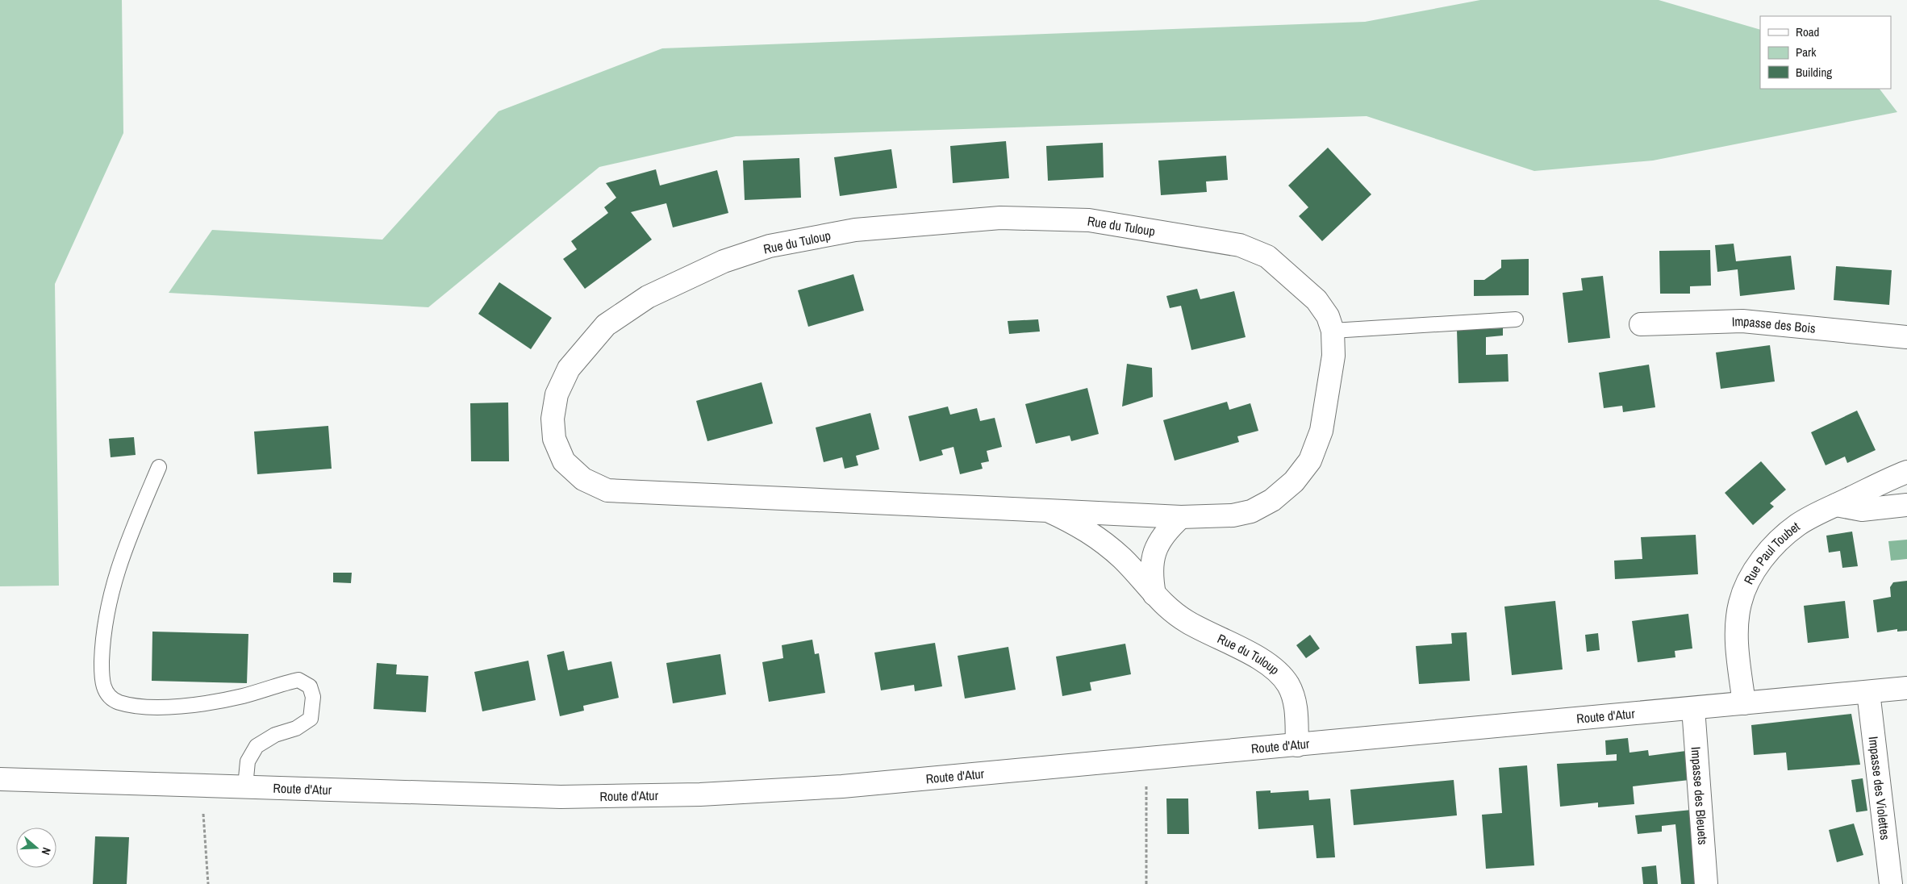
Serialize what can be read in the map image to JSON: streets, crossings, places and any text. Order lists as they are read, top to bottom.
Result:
{
  "streets": {
    "street": [
      "Rue du Tuloup",
      "Impasse des Bois",
      "Rue Paul Toubet",
      "Route d'Atur",
      "Impasse des Violettes",
      "Impasse des Bleuets"
    ]
  },
  "crossings": [
    ["Rue du Tuloup", "Route d'Atur"],
    ["Rue Paul Toubet", "Route d'Atur"],
    ["Route d'Atur", "Impasse des Violettes"],
    ["Route d'Atur", "Impasse des Bleuets"]
  ],
  "legend": ["Road", "Park", "Building"],
  "north": "right"
}
